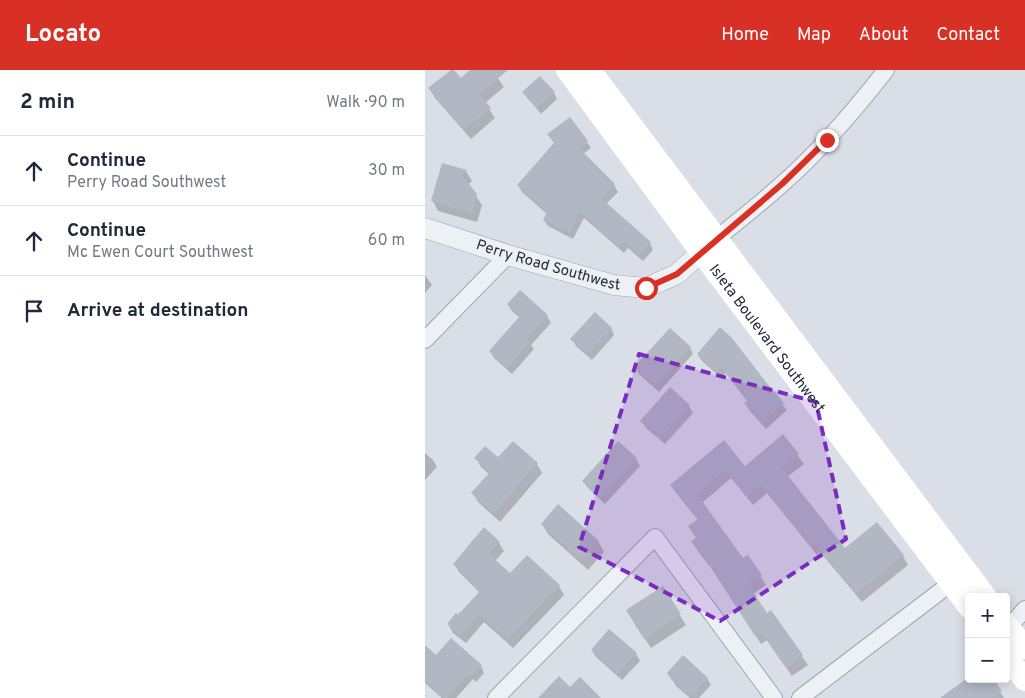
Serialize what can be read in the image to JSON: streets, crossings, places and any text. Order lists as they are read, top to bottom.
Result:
{
  "streets": {
    "main road": ["Isleta Boulevard Southwest"],
    "street": ["Perry Road Southwest"]
  },
  "crossings": [
    ["Perry Road Southwest", "Isleta Boulevard Southwest"]
  ],
  "page": {
    "header": "Locato",
    "nav": [
      "Home",
      "Map",
      "About",
      "Contact"
    ],
    "heading": ["2 min", "Walk · 90 m"],
    "list": [
      ["Continue", "Perry Road Southwest", "30 m"],
      ["Continue", "Mc Ewen Court Southwest", "60 m"],
      "Arrive at destination"
    ],
    "map_buttons": ["+", "−"]
  }
}
